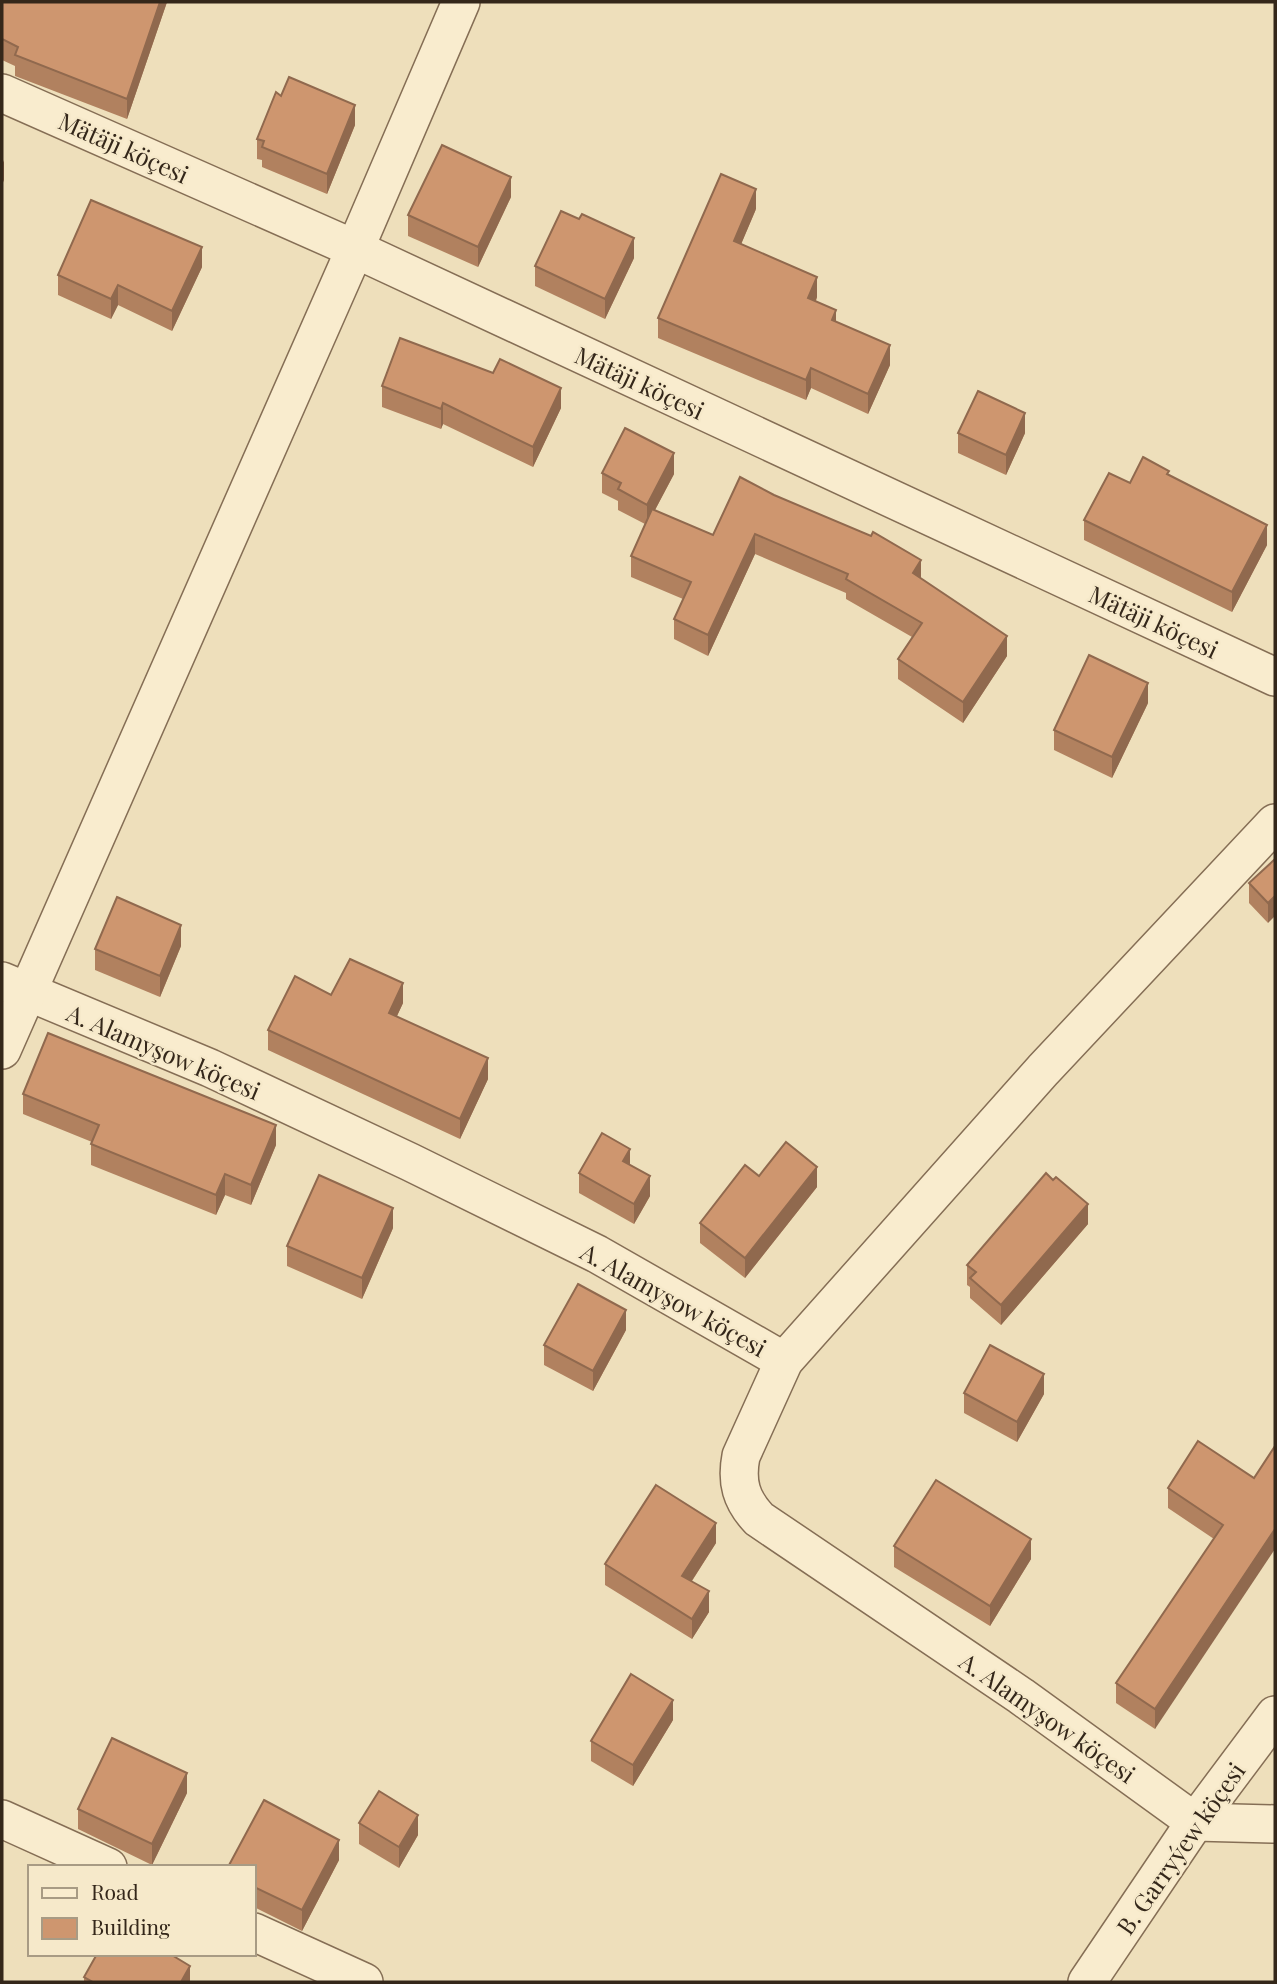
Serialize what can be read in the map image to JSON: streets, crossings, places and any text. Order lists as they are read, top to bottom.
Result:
{
  "streets": {
    "street": ["Mätäji köçesi", "A. Alamyşow köçesi", "B. Garryýew köçesi"]
  },
  "crossings": [
    ["A. Alamyşow köçesi", "B. Garryýew köçesi"]
  ],
  "legend": ["Road", "Building"]
}
